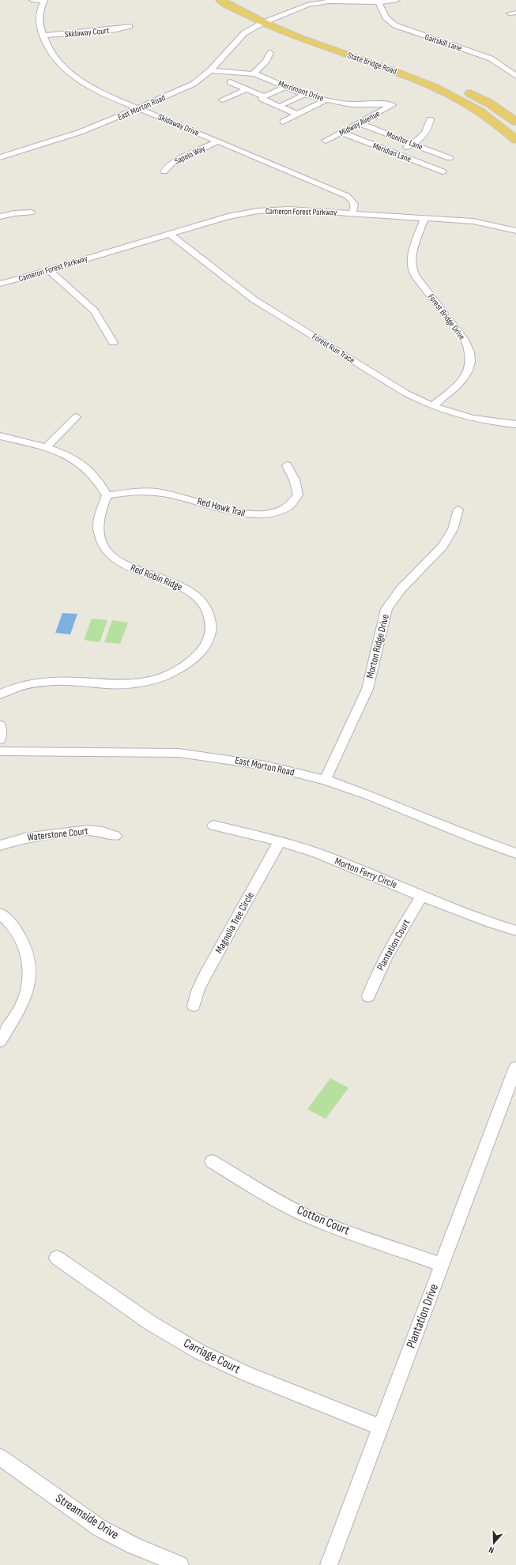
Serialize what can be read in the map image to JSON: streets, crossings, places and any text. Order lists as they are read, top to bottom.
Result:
{
  "streets": {
    "highway": ["State Bridge Road"],
    "street": [
      "Skidaway Court",
      "Gaitskill Lane",
      "Merrimont Drive",
      "East Morton Road",
      "Midway Avenue",
      "Skidaway Drive",
      "Monitor Lane",
      "Meridian Lane",
      "Sapelo Way",
      "Cameron Forest Parkway",
      "Forest Bridge Drive",
      "Forest Run Trace",
      "Red Hawk Trail",
      "Red Robin Ridge",
      "Morton Ridge Drive",
      "Waterstone Court",
      "Morton Ferry Circle",
      "Magnolia Tree Circle",
      "Plantation Court",
      "Cotton Court",
      "Plantation Drive",
      "Carriage Court",
      "Streamside Drive"
    ]
  },
  "crossings": [
    ["Skidaway Court", "Skidaway Drive"],
    ["Gaitskill Lane", "East Morton Road"],
    ["State Bridge Road", "East Morton Road"],
    ["Merrimont Drive", "East Morton Road"],
    ["Merrimont Drive", "Midway Avenue"],
    ["East Morton Road", "Skidaway Drive"],
    ["East Morton Road", "Morton Ridge Drive"],
    ["Midway Avenue", "Monitor Lane"],
    ["Midway Avenue", "Meridian Lane"],
    ["Skidaway Drive", "Sapelo Way"],
    ["Skidaway Drive", "Cameron Forest Parkway"],
    ["Cameron Forest Parkway", "Forest Bridge Drive"],
    ["Cameron Forest Parkway", "Forest Run Trace"],
    ["Forest Bridge Drive", "Forest Run Trace"],
    ["Red Hawk Trail", "Red Robin Ridge"],
    ["Morton Ferry Circle", "Magnolia Tree Circle"],
    ["Morton Ferry Circle", "Plantation Court"],
    ["Cotton Court", "Plantation Drive"],
    ["Plantation Drive", "Carriage Court"]
  ],
  "north": "bottom"
}
